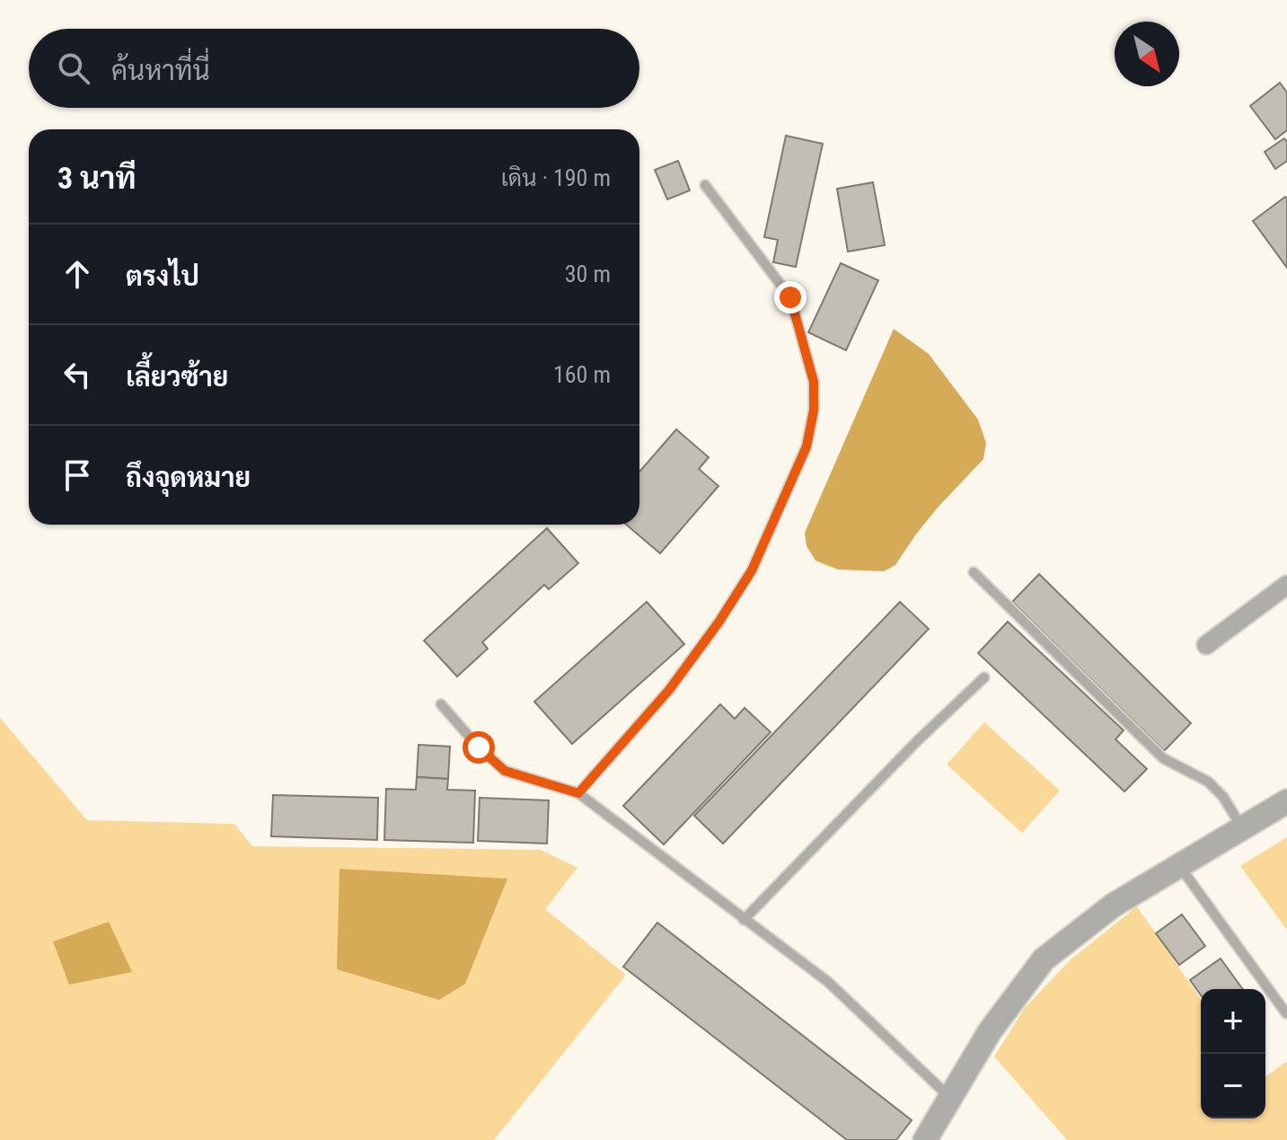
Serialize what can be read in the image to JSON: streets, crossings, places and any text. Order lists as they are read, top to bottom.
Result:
{
  "north": "bottom right",
  "page": {
    "search": "ค้นหาที่นี่",
    "heading": ["3 นาที", "เดิน · 190 m"],
    "list": [
      ["ตรงไป", "30 m"],
      ["เลี้ยวซ้าย", "160 m"],
      "ถึงจุดหมาย"
    ],
    "map_buttons": ["+", "−"]
  }
}
